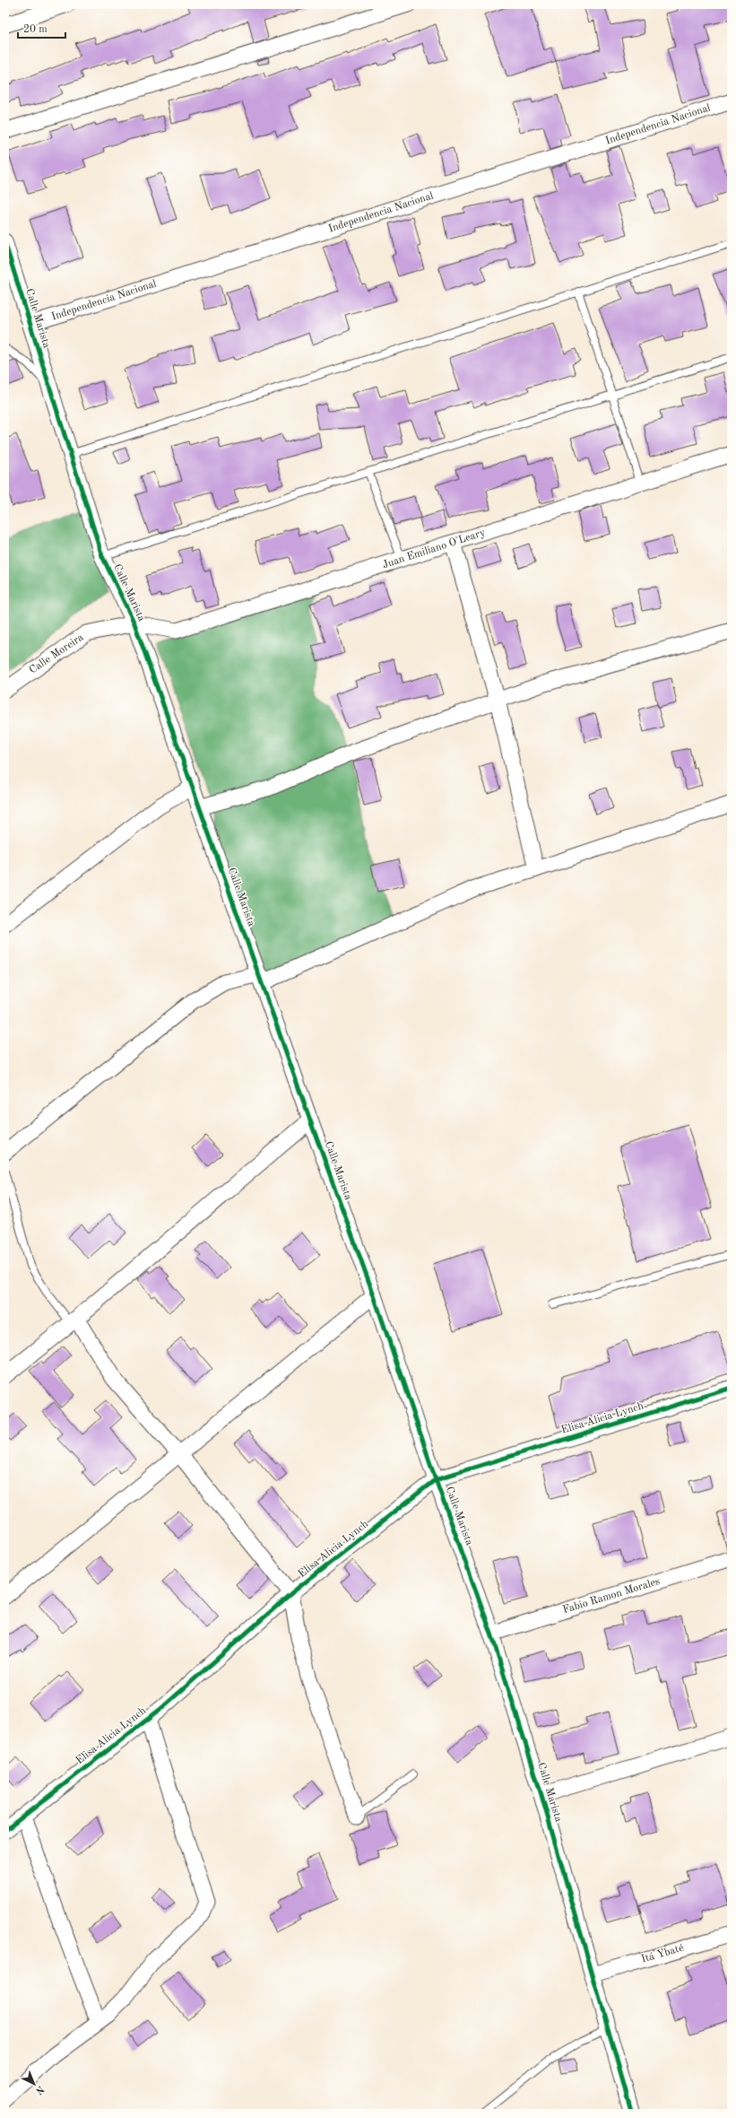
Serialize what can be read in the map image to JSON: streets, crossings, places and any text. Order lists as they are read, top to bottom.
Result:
{
  "streets": {
    "street": [
      "Independencia Nacional",
      "Calle Marista",
      "Juan Emiliano O'Leary",
      "Calle Moreira",
      "Elisa Alicia Lynch",
      "Fabio Ramon Morales",
      "Itá Ybaté"
    ]
  },
  "crossings": [
    ["Independencia Nacional", "Calle Marista"],
    ["Calle Marista", "Juan Emiliano O'Leary"],
    ["Calle Marista", "Calle Moreira"],
    ["Calle Marista", "Elisa Alicia Lynch"],
    ["Calle Marista", "Fabio Ramon Morales"],
    ["Calle Marista", "Itá Ybaté"],
    ["Juan Emiliano O'Leary", "Calle Moreira"]
  ],
  "scale_bar": "20 m",
  "north": "bottom right"
}
